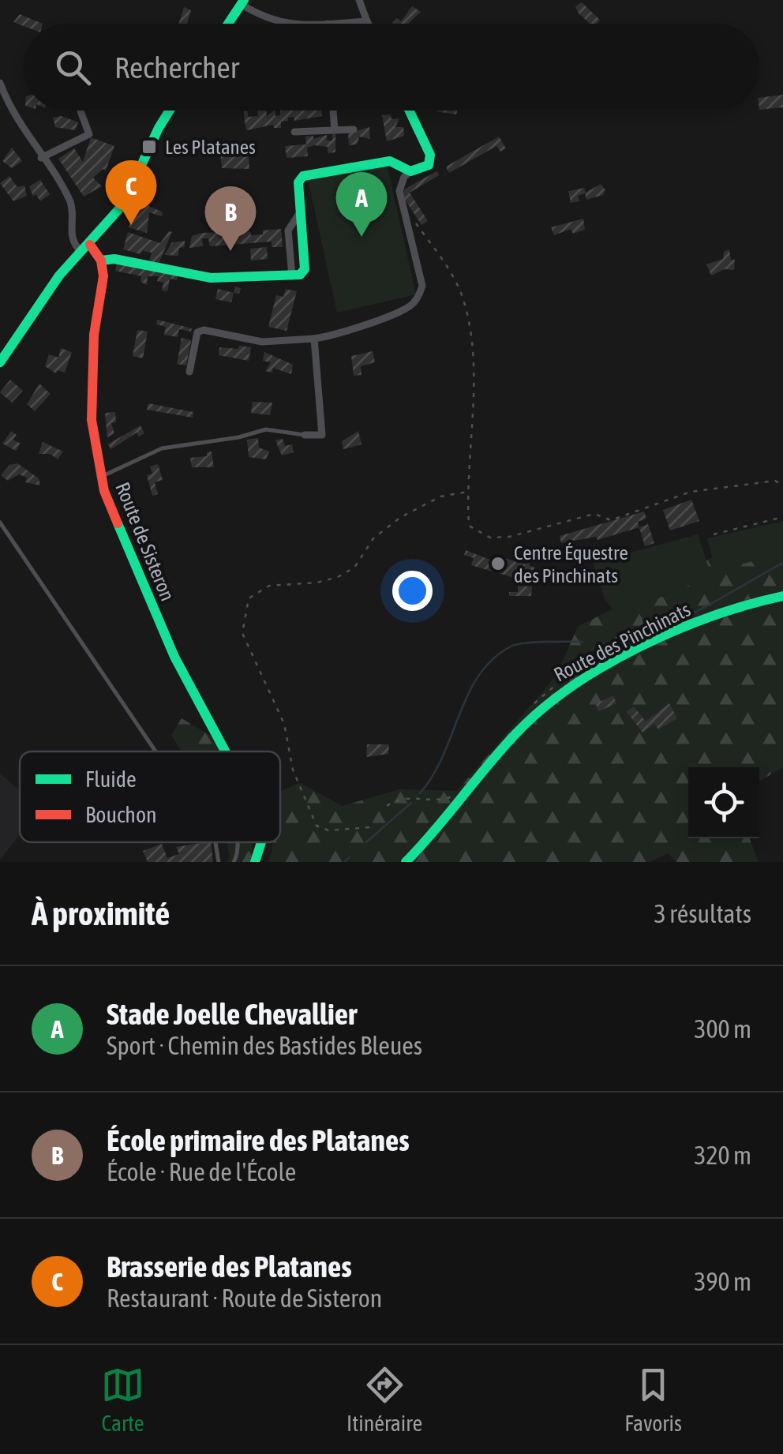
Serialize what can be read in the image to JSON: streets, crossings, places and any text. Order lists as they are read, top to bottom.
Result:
{
  "streets": {
    "main road": ["Route de Sisteron", "Route des Pinchinats"]
  },
  "places": {
    "transit": ["Les Platanes"],
    "other": ["Centre Équestre des Pinchinats"]
  },
  "legend": ["Fluide", "Bouchon"],
  "page": {
    "search": "Rechercher",
    "pins": ["C", "A", "B"],
    "heading": ["À proximité", "3 résultats"],
    "list": [
      {
        "mark": "A",
        "name": "Stade Joelle Chevallier",
        "note": "Sport · Chemin des Bastides Bleues",
        "value": "300 m"
      },
      {
        "mark": "B",
        "name": "École primaire des Platanes",
        "note": "École · Rue de l'École",
        "value": "320 m"
      },
      {
        "mark": "C",
        "name": "Brasserie des Platanes",
        "note": "Restaurant · Route de Sisteron",
        "value": "390 m"
      }
    ],
    "nav": ["Carte", "Itinéraire", "Favoris"]
  }
}
